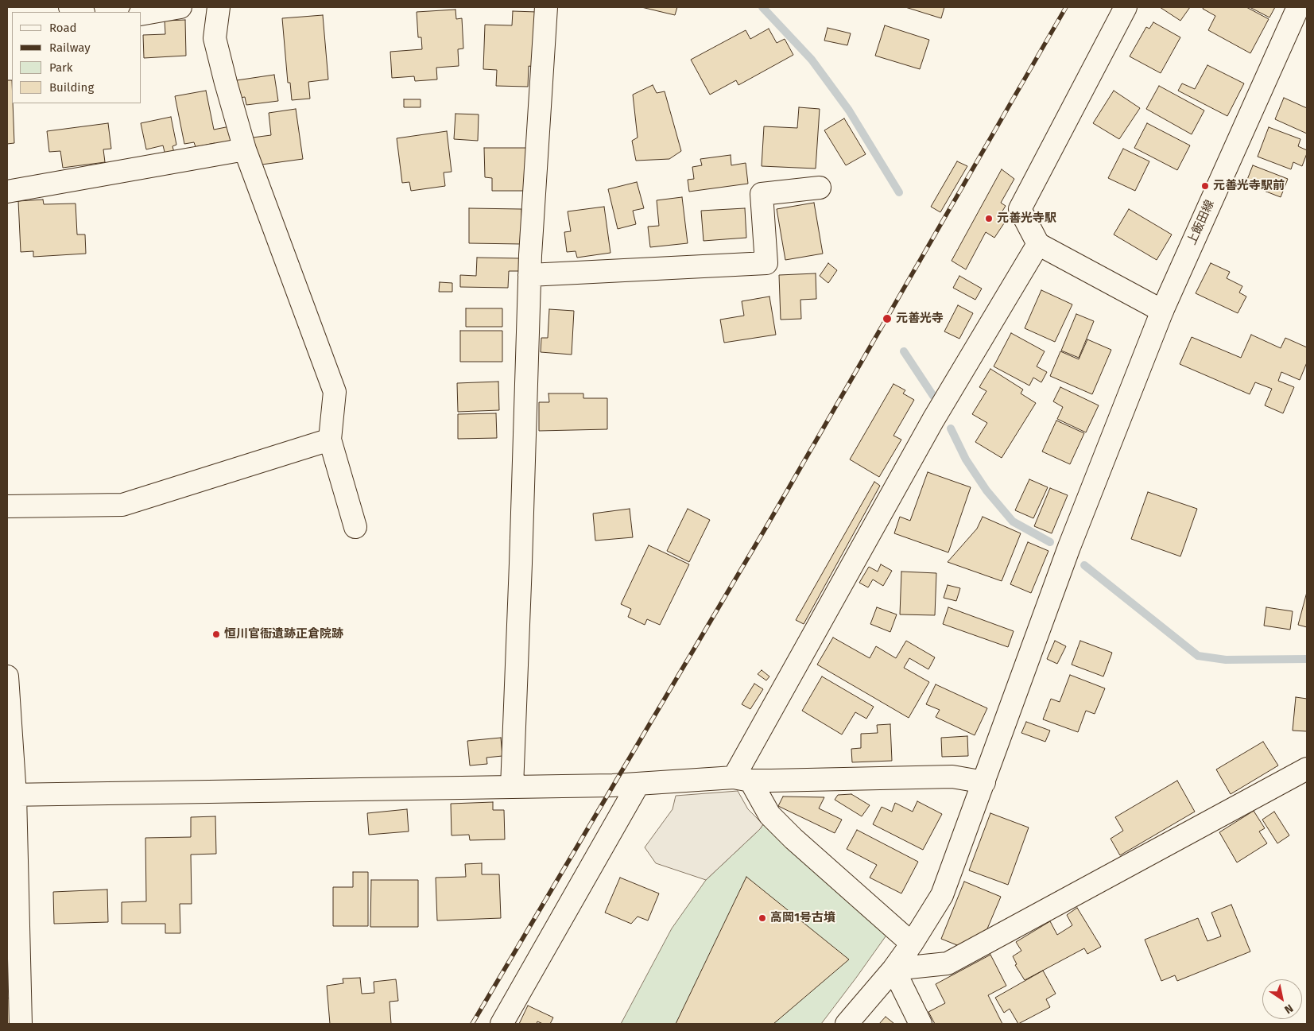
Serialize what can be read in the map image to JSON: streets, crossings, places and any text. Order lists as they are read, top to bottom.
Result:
{
  "streets": {
    "street": ["上飯田線"]
  },
  "places": [
    "元善光寺駅前",
    "元善光寺駅",
    "元善光寺",
    "恒川官衙遺跡正倉院跡",
    "高岡1号古墳"
  ],
  "legend": [
    "Road",
    "Railway",
    "Park",
    "Building"
  ],
  "north": "bottom right"
}
